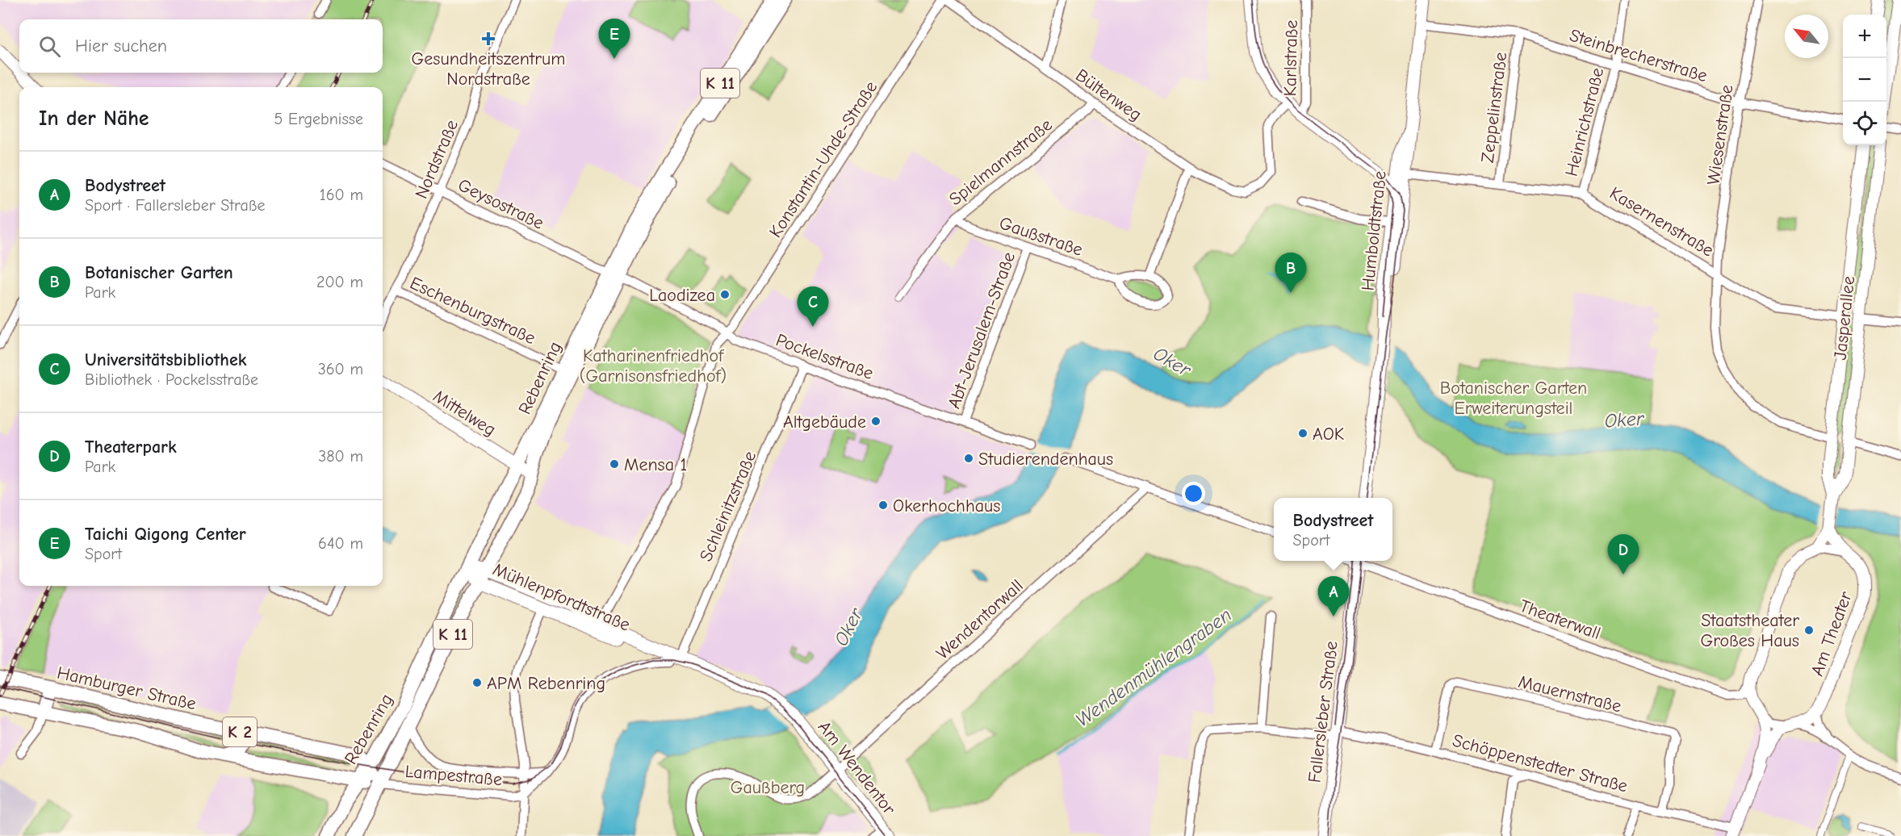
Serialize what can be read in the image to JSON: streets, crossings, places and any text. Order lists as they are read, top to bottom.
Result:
{
  "streets": {
    "main road": [
      "K 11",
      "Humboldtstraße",
      "Rebenring",
      "Mühlenpfordtstraße",
      "Hamburger Straße",
      "Fallersleber Straße",
      "K 2",
      "Am Wendentor"
    ],
    "street": [
      "Steinbrecherstraße",
      "Karlstraße",
      "Bültenweg",
      "Zeppelinstraße",
      "Heinrichstraße",
      "Wiesenstraße",
      "Nordstraße",
      "Konstantin-Uhde-Straße",
      "Spielmannstraße",
      "Geysostraße",
      "Kasernenstraße",
      "Gaußstraße",
      "Eschenburgstraße",
      "Jasperallee",
      "Abt-Jerusalem-Straße",
      "Pockelsstraße",
      "Mittelweg",
      "Schleinitzstraße",
      "Wendentorwall",
      "Theaterwall",
      "Am Theater",
      "Mauernstraße",
      "Schöppenstedter Straße",
      "Lampestraße"
    ]
  },
  "crossings": [
    ["Steinbrecherstraße", "Zeppelinstraße"],
    ["Steinbrecherstraße", "Heinrichstraße"],
    ["Steinbrecherstraße", "Wiesenstraße"],
    ["Steinbrecherstraße", "Humboldtstraße"],
    ["K 11", "Rebenring"],
    ["K 11", "K 2"],
    ["K 11", "Lampestraße"],
    ["Bültenweg", "Spielmannstraße"],
    ["Zeppelinstraße", "Kasernenstraße"],
    ["Heinrichstraße", "Kasernenstraße"],
    ["Wiesenstraße", "Kasernenstraße"],
    ["Wiesenstraße", "Jasperallee"],
    ["Nordstraße", "Geysostraße"],
    ["Nordstraße", "Eschenburgstraße"],
    ["Konstantin-Uhde-Straße", "Pockelsstraße"],
    ["Konstantin-Uhde-Straße", "Mühlenpfordtstraße"],
    ["Spielmannstraße", "Gaußstraße"],
    ["Geysostraße", "Pockelsstraße"],
    ["Geysostraße", "Rebenring"],
    ["Kasernenstraße", "Humboldtstraße"],
    ["Kasernenstraße", "Jasperallee"],
    ["Gaußstraße", "Abt-Jerusalem-Straße"],
    ["Eschenburgstraße", "Rebenring"],
    ["Abt-Jerusalem-Straße", "Pockelsstraße"],
    ["Pockelsstraße", "Rebenring"],
    ["Pockelsstraße", "Schleinitzstraße"],
    ["Rebenring", "Mittelweg"],
    ["Rebenring", "Mühlenpfordtstraße"],
    ["Rebenring", "K 2"],
    ["Rebenring", "Lampestraße"],
    ["Schleinitzstraße", "Mühlenpfordtstraße"],
    ["Mühlenpfordtstraße", "Am Wendentor"],
    ["Wendentorwall", "Am Wendentor"],
    ["Mauernstraße", "Schöppenstedter Straße"],
    ["Fallersleber Straße", "Schöppenstedter Straße"],
    ["K 2", "Lampestraße"]
  ],
  "water": ["Oker", "Wendenmühlengraben"],
  "parks": ["Katharinenfriedhof (Garnisonsfriedhof)", "Botanischer Garten Erweiterungsteil", "Gaußberg"],
  "places": {
    "health": ["Gesundheitszentrum Nordstraße"],
    "other": [
      "Laodizea",
      "Altgebäude",
      "AOK",
      "Studierendenhaus",
      "Mensa 1",
      "Okerhochhaus",
      "Staatstheater Großes Haus",
      "APM Rebenring"
    ]
  },
  "north": "top left",
  "page": {
    "map_buttons": ["+", "−"],
    "pins": [
      "E",
      "B",
      "C",
      "D",
      "A"
    ],
    "search": "Hier suchen",
    "heading": ["In der Nähe", "5 Ergebnisse"],
    "list": [
      {
        "mark": "A",
        "name": "Bodystreet",
        "note": "Sport · Fallersleber Straße",
        "value": "160 m"
      },
      {
        "mark": "B",
        "name": "Botanischer Garten",
        "note": "Park",
        "value": "200 m"
      },
      {
        "mark": "C",
        "name": "Universitätsbibliothek",
        "note": "Bibliothek · Pockelsstraße",
        "value": "360 m"
      },
      {
        "mark": "D",
        "name": "Theaterpark",
        "note": "Park",
        "value": "380 m"
      },
      {
        "mark": "E",
        "name": "Taichi Qigong Center",
        "note": "Sport",
        "value": "640 m"
      }
    ],
    "popup": ["Bodystreet", "Sport"]
  }
}
